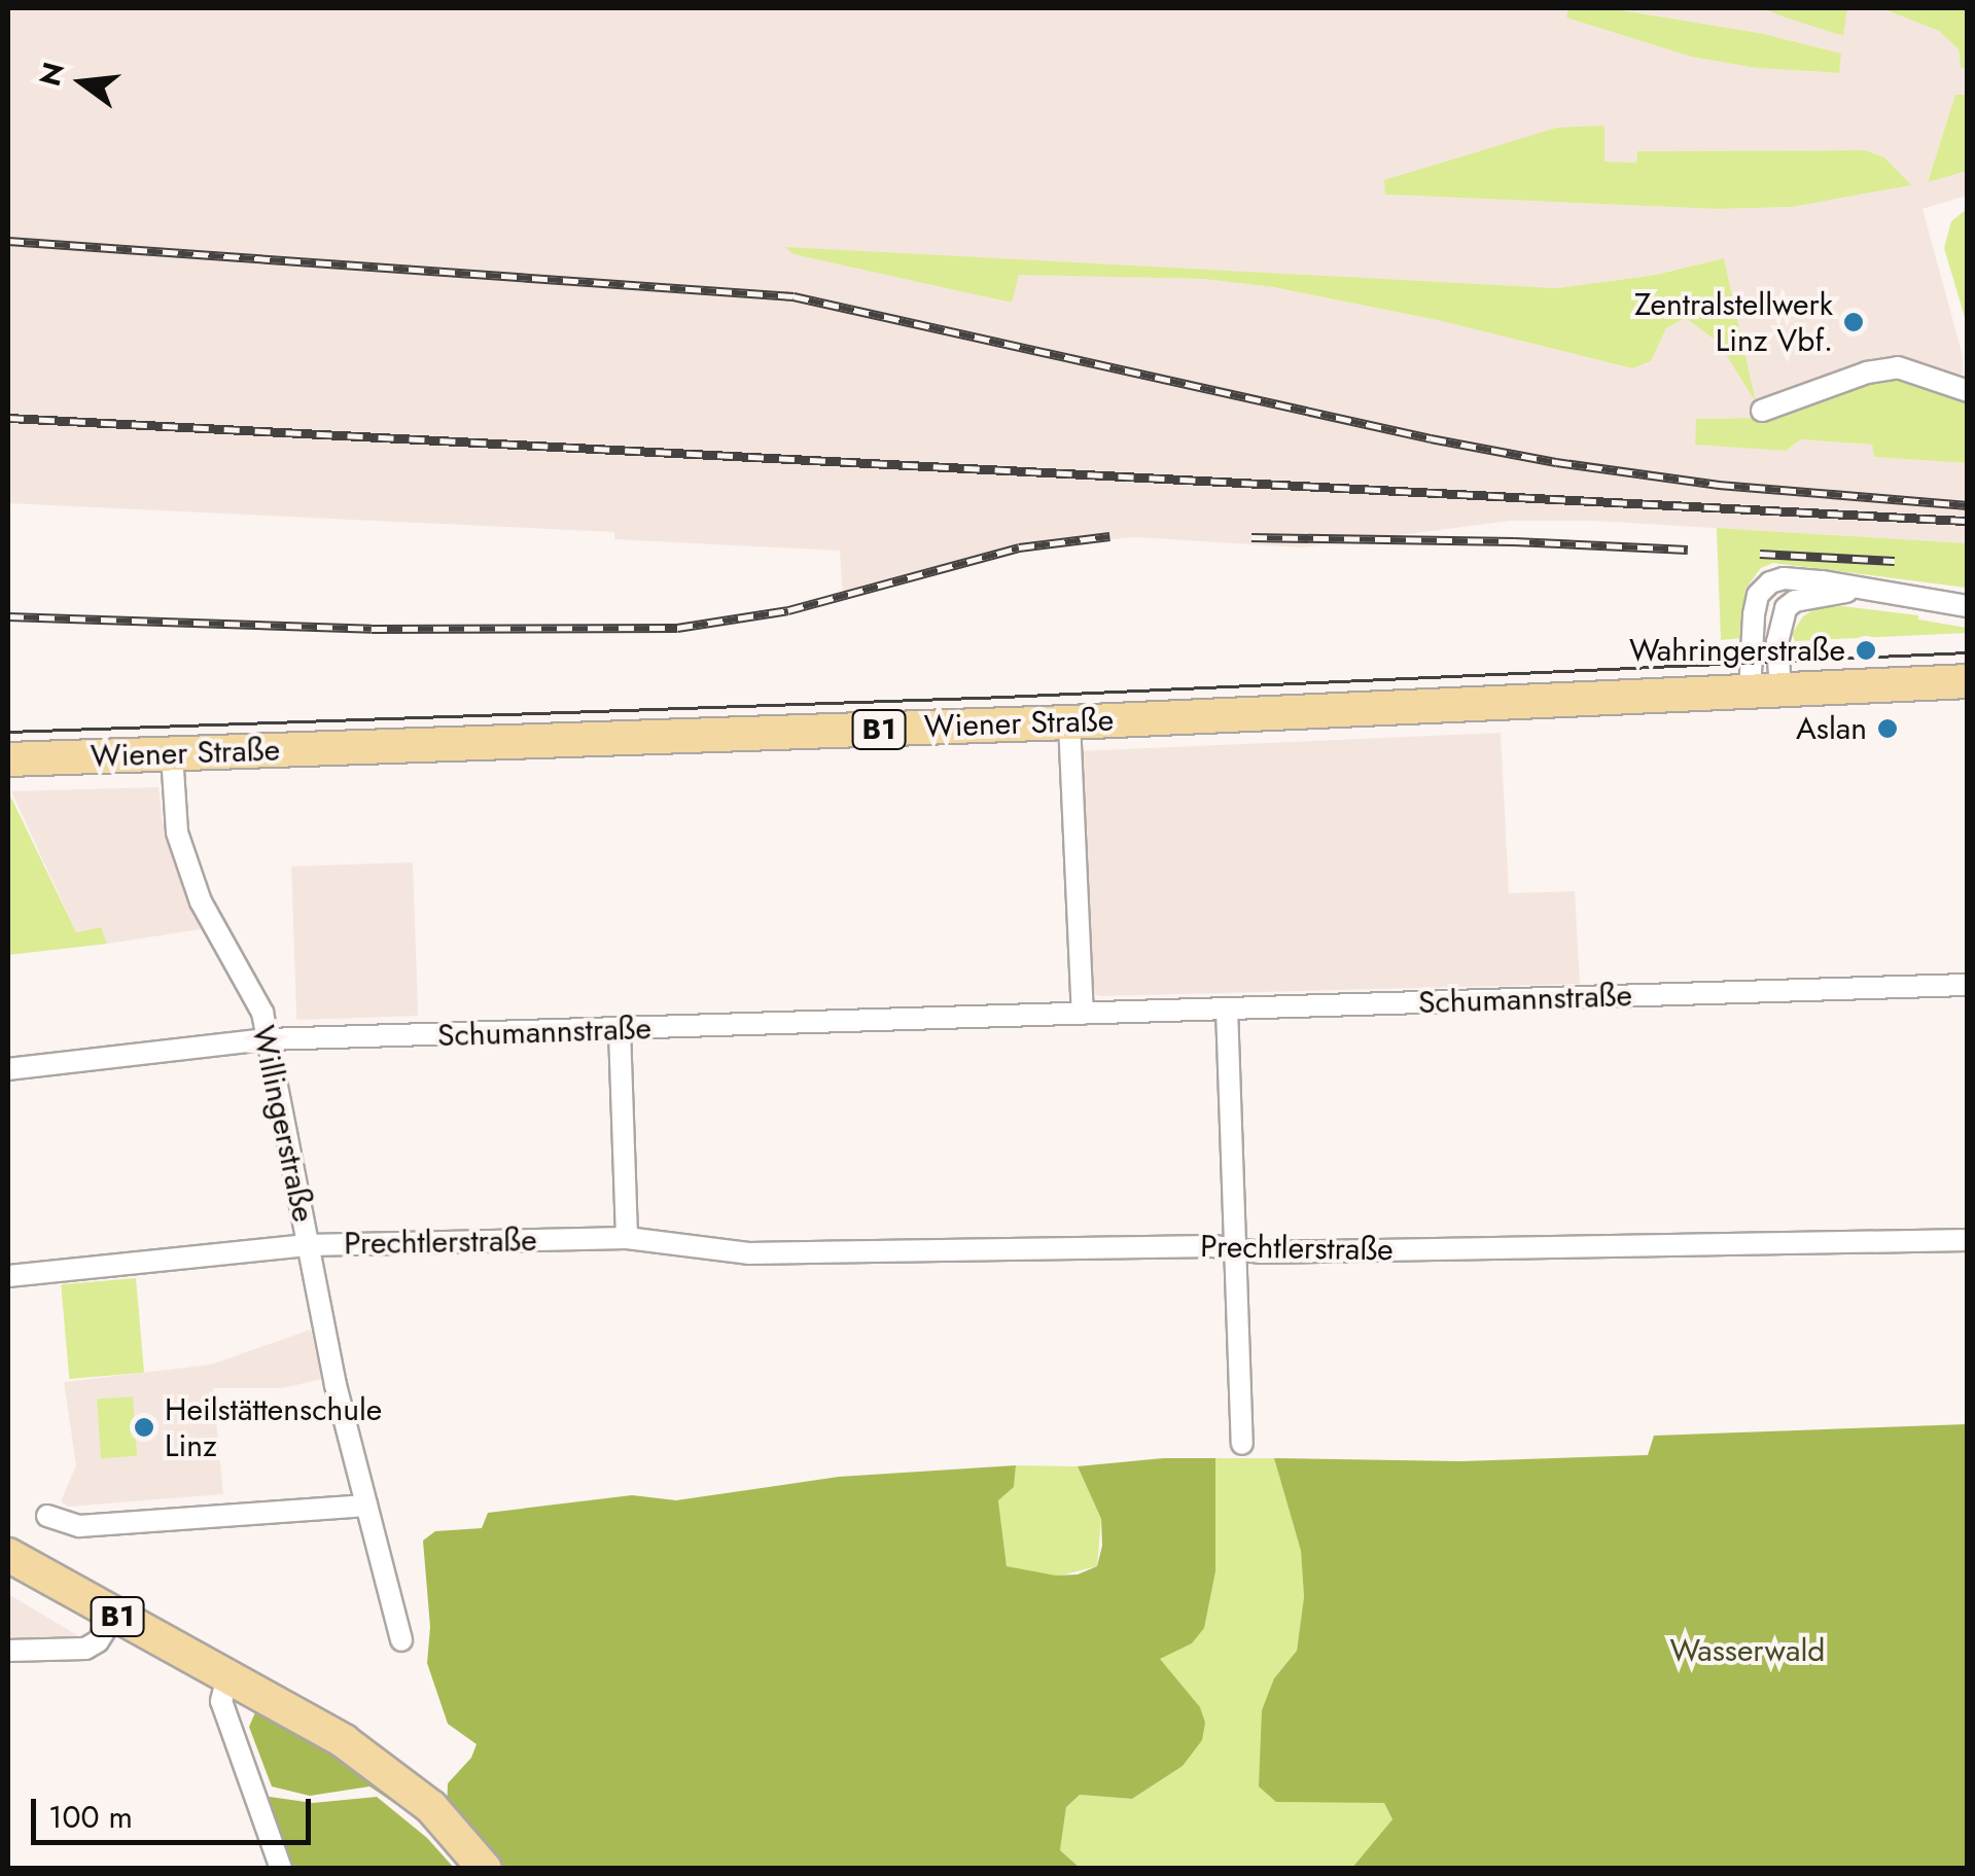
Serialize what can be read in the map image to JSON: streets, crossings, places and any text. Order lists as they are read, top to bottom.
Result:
{
  "streets": {
    "main road": ["Wiener Straße", "B1"],
    "street": ["Schumannstraße", "Willingerstraße", "Prechtlerstraße"]
  },
  "crossings": [
    ["Wiener Straße", "Willingerstraße"],
    ["Schumannstraße", "Willingerstraße"],
    ["Willingerstraße", "Prechtlerstraße"]
  ],
  "parks": ["Wasserwald"],
  "places": [
    "Zentralstellwerk Linz Vbf.",
    "Wahringerstraße",
    "Aslan",
    "Heilstättenschule Linz"
  ],
  "scale_bar": "100 m",
  "north": "left"
}
